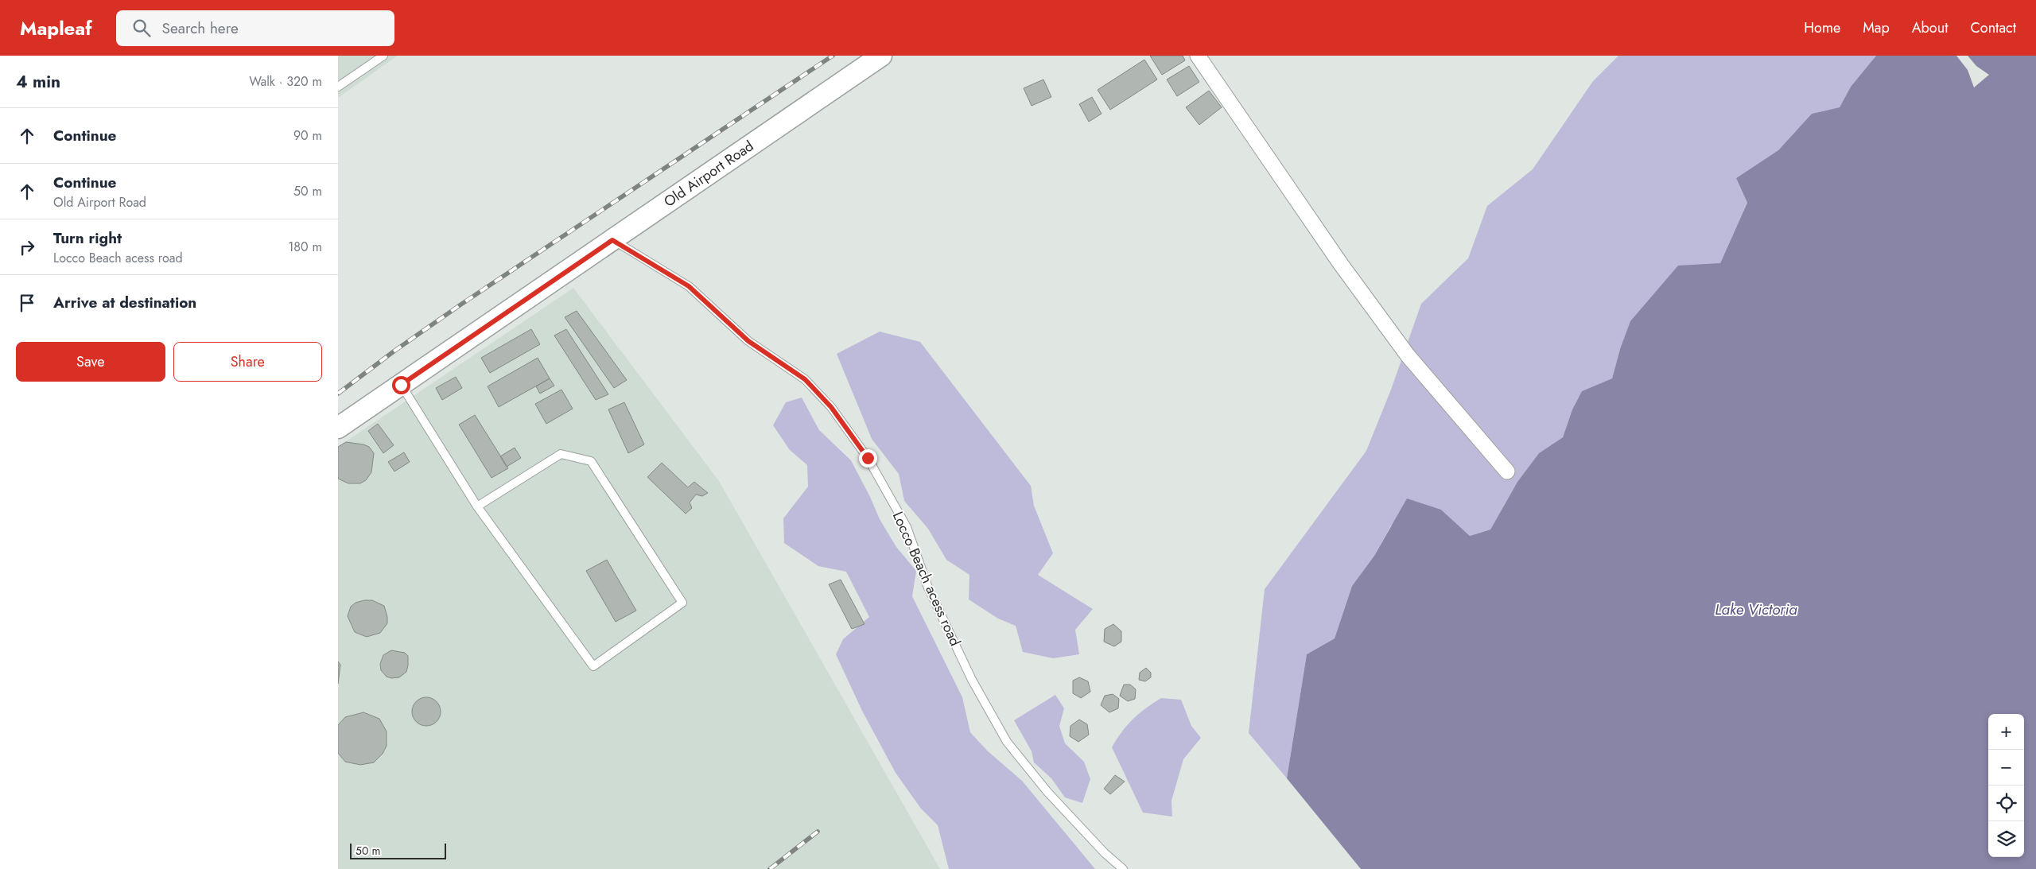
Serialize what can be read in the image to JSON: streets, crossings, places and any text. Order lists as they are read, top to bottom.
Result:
{
  "streets": {
    "main road": ["Old Airport Road"],
    "lane": ["Locco Beach acess road"]
  },
  "crossings": [
    ["Old Airport Road", "Locco Beach acess road"]
  ],
  "water": ["Lake Victoria"],
  "scale_bar": "50 m",
  "page": {
    "header": "Mapleaf",
    "search": "Search here",
    "nav": [
      "Home",
      "Map",
      "About",
      "Contact"
    ],
    "heading": ["4 min", "Walk · 320 m"],
    "list": [
      ["Continue", "90 m"],
      ["Continue", "Old Airport Road", "50 m"],
      ["Turn right", "Locco Beach acess road", "180 m"],
      "Arrive at destination"
    ],
    "buttons": ["Save", "Share"],
    "map_buttons": ["+", "−"],
    "scale": "50 m"
  }
}
